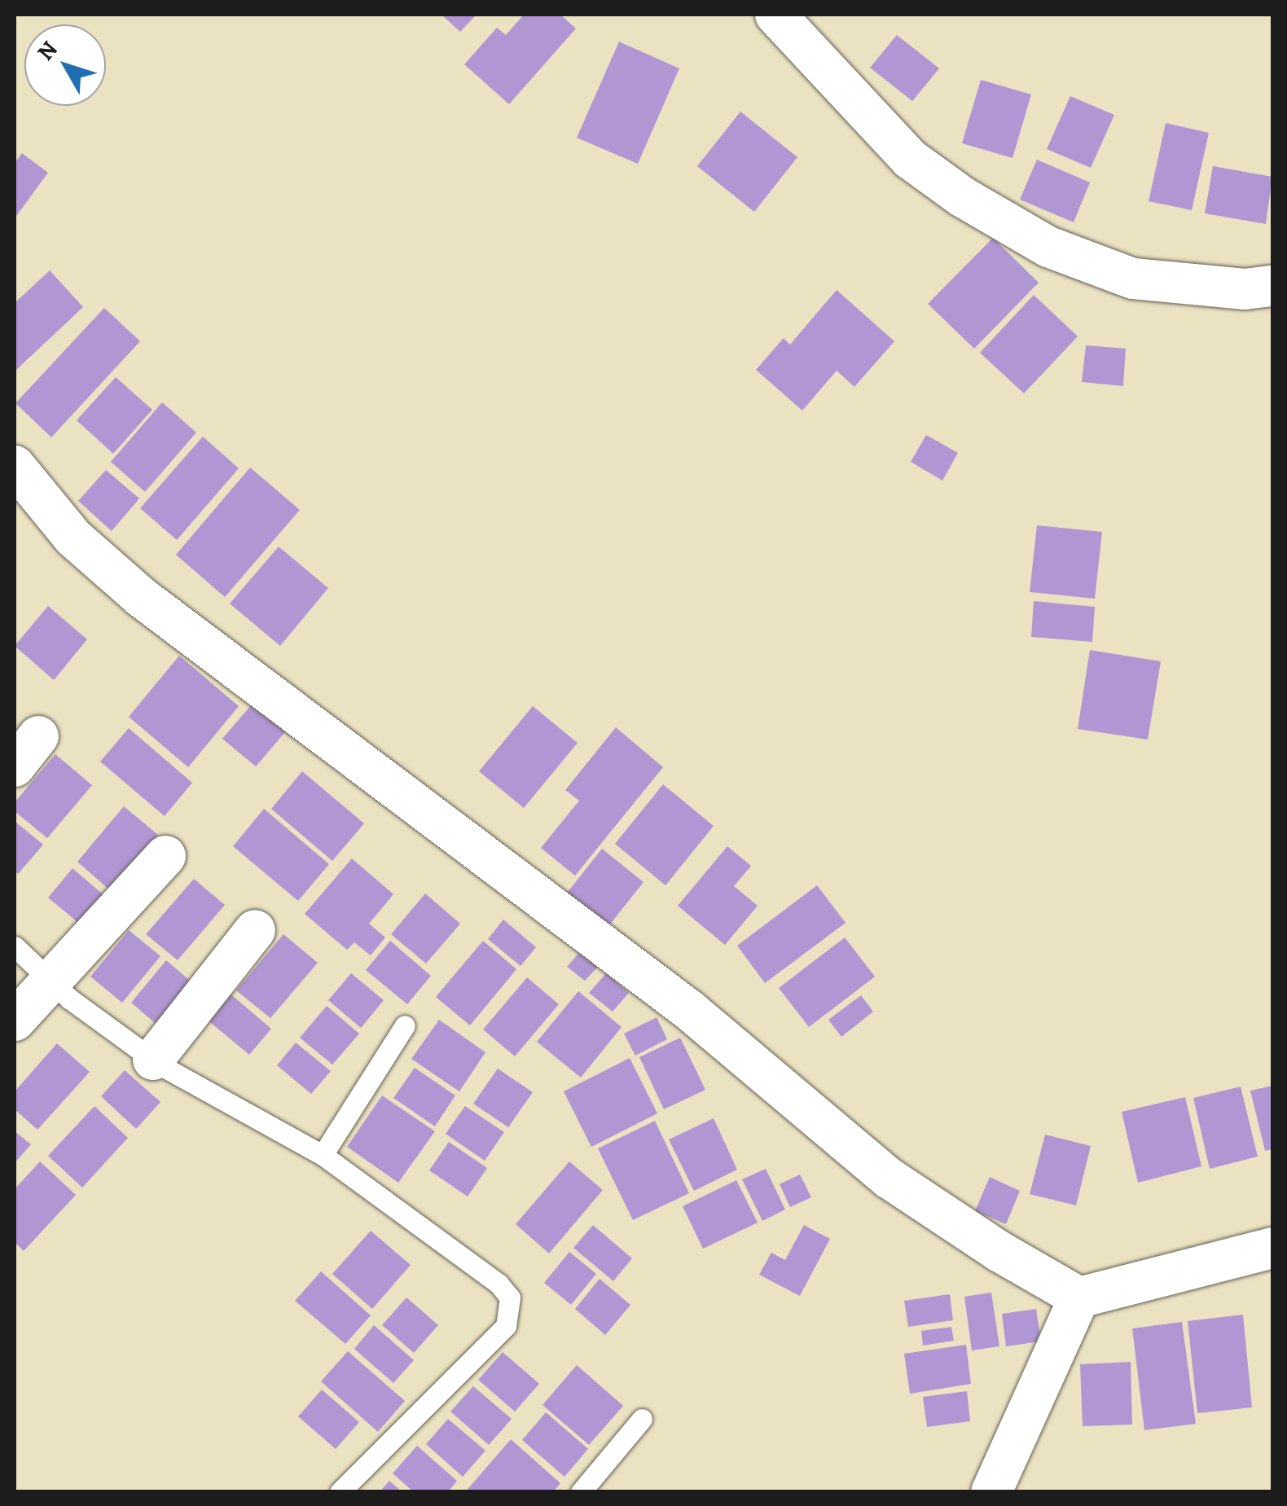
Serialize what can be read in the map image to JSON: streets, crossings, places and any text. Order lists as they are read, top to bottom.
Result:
{
  "north": "top left"
}
